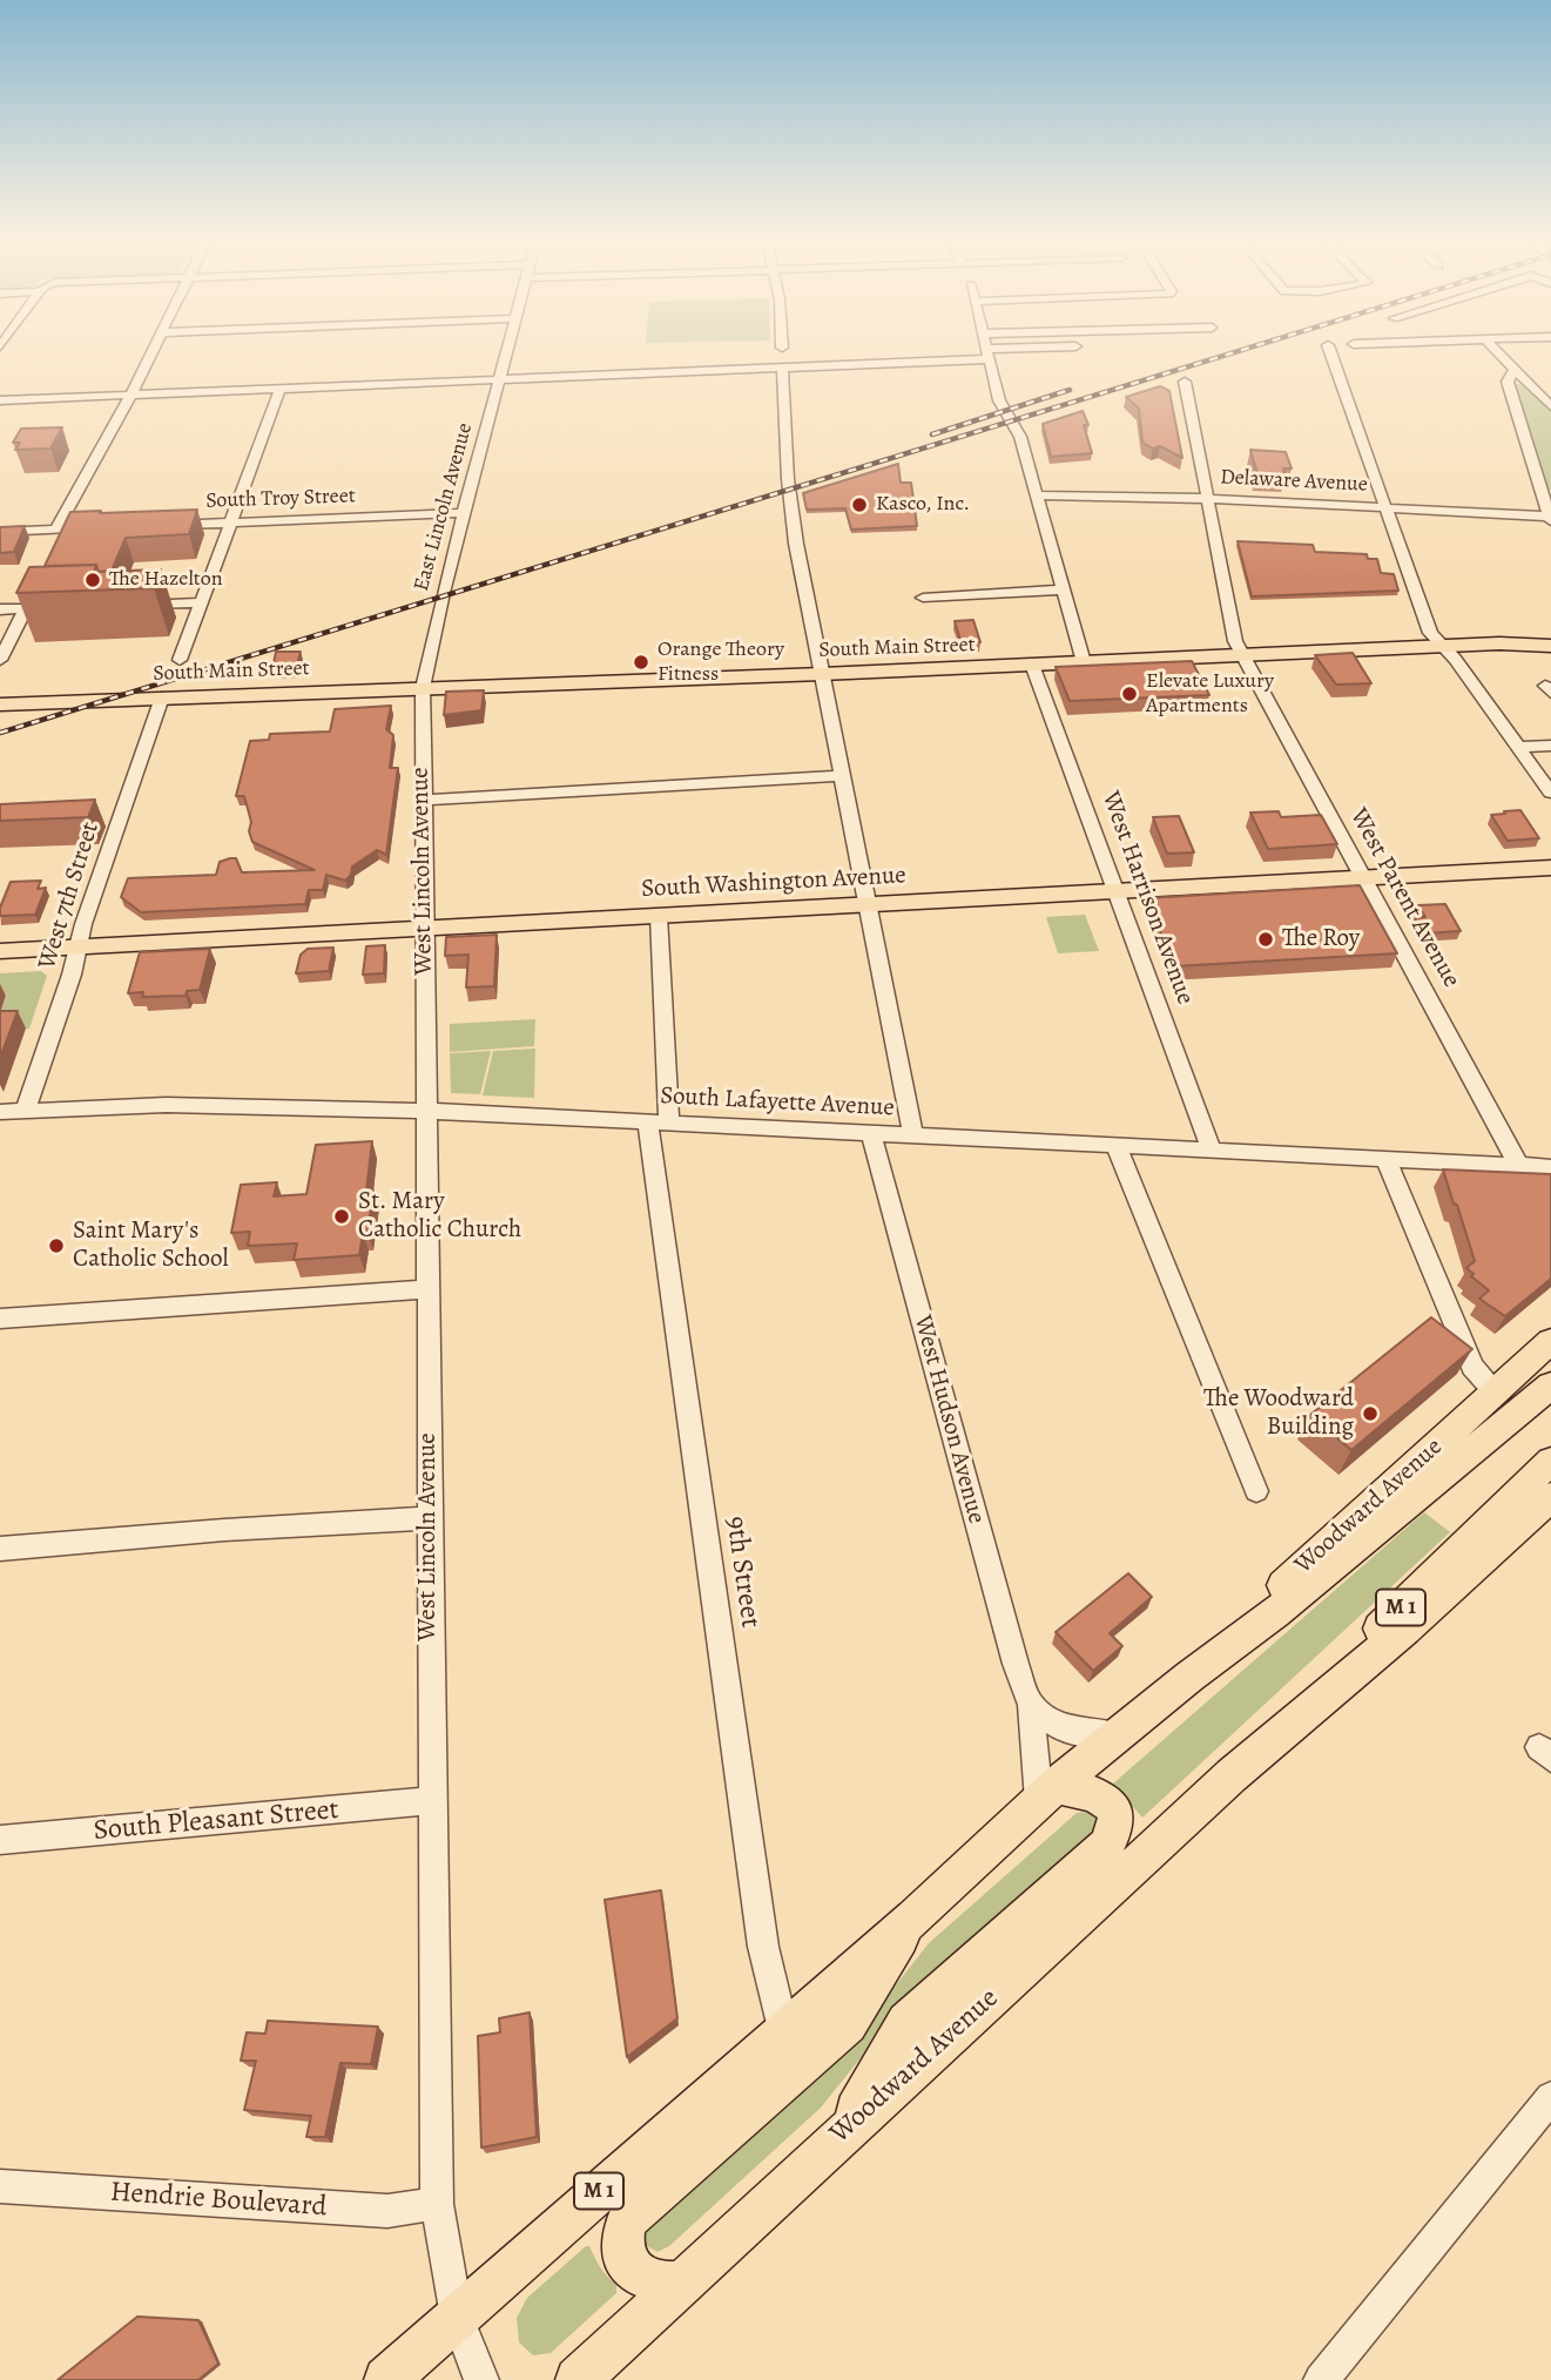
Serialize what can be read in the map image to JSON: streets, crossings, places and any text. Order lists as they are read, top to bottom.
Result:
{
  "streets": {
    "main road": [
      "South Main Street",
      "South Washington Avenue",
      "Woodward Avenue",
      "M 1"
    ],
    "street": [
      "Delaware Avenue",
      "South Troy Street",
      "East Lincoln Avenue",
      "West Lincoln Avenue",
      "West 7th Street",
      "West Harrison Avenue",
      "West Parent Avenue",
      "South Lafayette Avenue",
      "West Hudson Avenue",
      "9th Street",
      "South Pleasant Street",
      "Hendrie Boulevard"
    ]
  },
  "crossings": [
    ["Delaware Avenue", "West Parent Avenue"],
    ["South Troy Street", "East Lincoln Avenue"],
    ["East Lincoln Avenue", "South Main Street"],
    ["East Lincoln Avenue", "West Lincoln Avenue"],
    ["South Main Street", "West Lincoln Avenue"],
    ["South Main Street", "West 7th Street"],
    ["South Main Street", "West Harrison Avenue"],
    ["South Main Street", "West Parent Avenue"],
    ["West Lincoln Avenue", "South Washington Avenue"],
    ["West Lincoln Avenue", "South Lafayette Avenue"],
    ["West Lincoln Avenue", "M 1"],
    ["West Lincoln Avenue", "South Pleasant Street"],
    ["West Lincoln Avenue", "Hendrie Boulevard"],
    ["South Washington Avenue", "West 7th Street"],
    ["South Washington Avenue", "West Harrison Avenue"],
    ["South Washington Avenue", "West Parent Avenue"],
    ["South Washington Avenue", "9th Street"],
    ["West 7th Street", "South Lafayette Avenue"],
    ["West Harrison Avenue", "South Lafayette Avenue"],
    ["West Parent Avenue", "South Lafayette Avenue"],
    ["South Lafayette Avenue", "West Hudson Avenue"],
    ["South Lafayette Avenue", "9th Street"],
    ["West Hudson Avenue", "Woodward Avenue"],
    ["Woodward Avenue", "M 1"],
    ["9th Street", "M 1"]
  ],
  "places": [
    "Kasco, Inc.",
    "The Hazelton",
    "Orange Theory Fitness",
    "Elevate Luxury Apartments",
    "The Roy",
    "St. Mary Catholic Church",
    "Saint Mary's Catholic School",
    "The Woodward Building"
  ]
}
